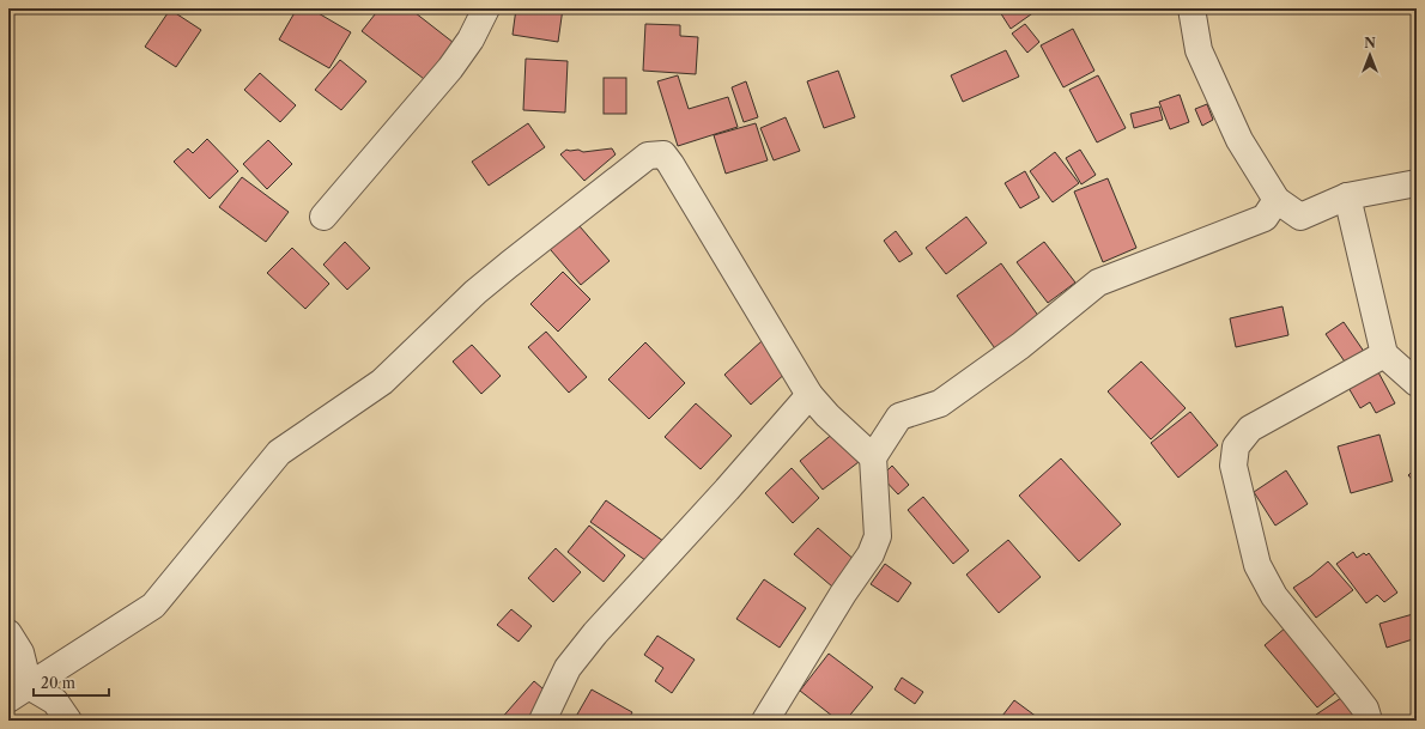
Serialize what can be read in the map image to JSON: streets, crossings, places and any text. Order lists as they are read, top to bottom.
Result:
{
  "scale_bar": "20 m",
  "north": "top"
}
